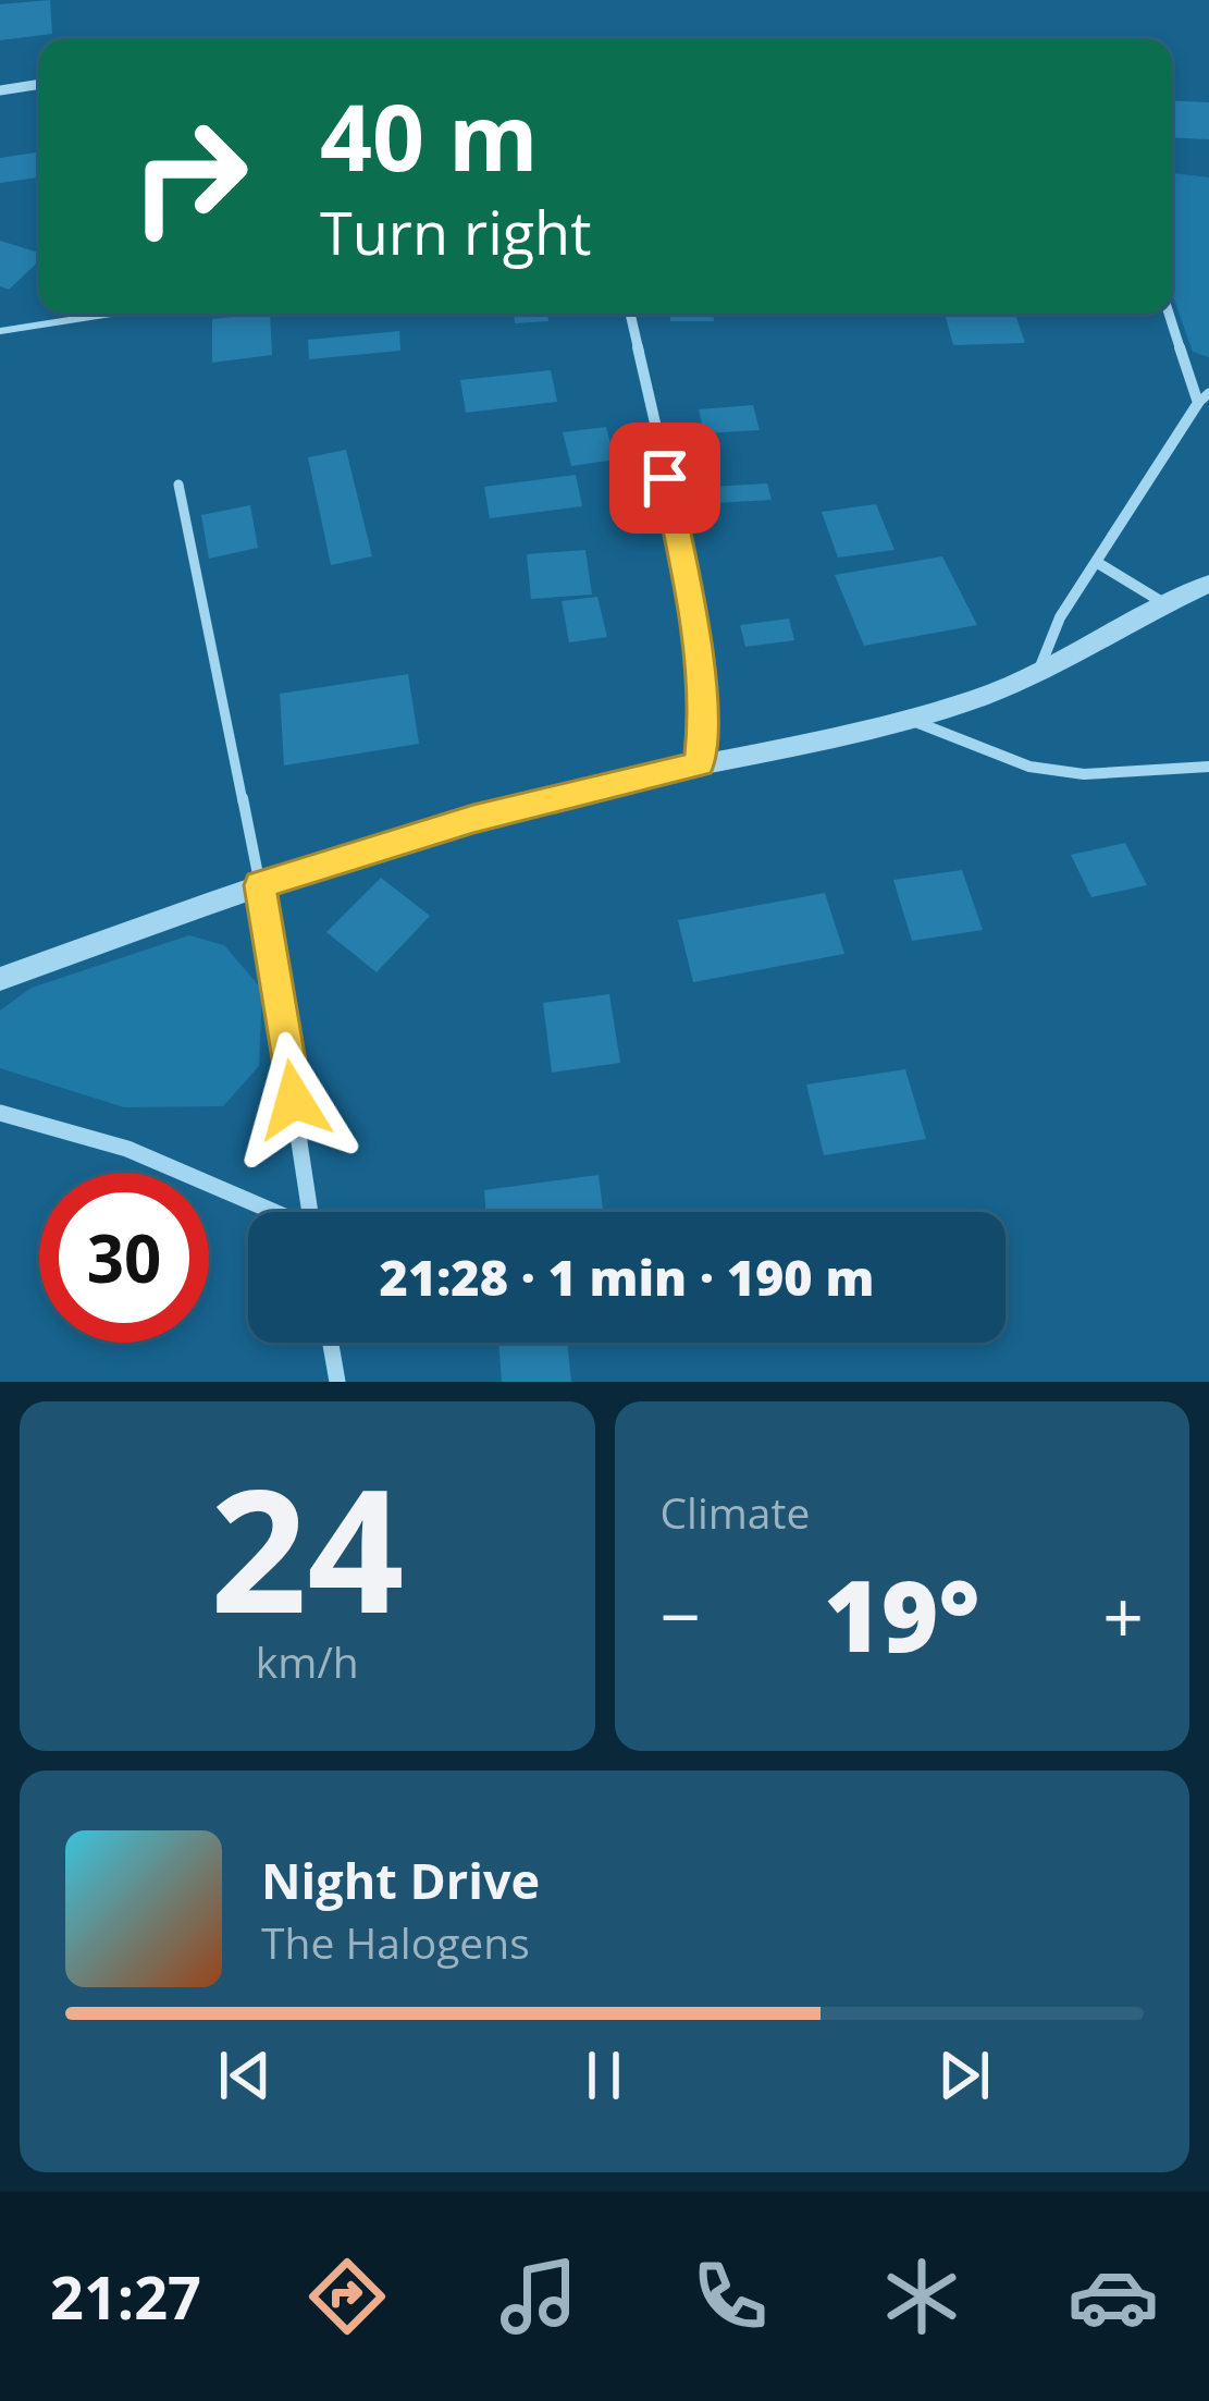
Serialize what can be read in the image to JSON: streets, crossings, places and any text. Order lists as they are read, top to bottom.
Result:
{
  "page": {
    "turn": ["40 m", "Turn right"],
    "limit": "30",
    "trip": "21:28 · 1 min · 190 m",
    "tile": [
      ["24", "km/h"],
      "Climate"
    ],
    "heat": ["−", "19°", "+"],
    "song": ["Night Drive", "The Halogens"],
    "tabs": "21:27"
  }
}
